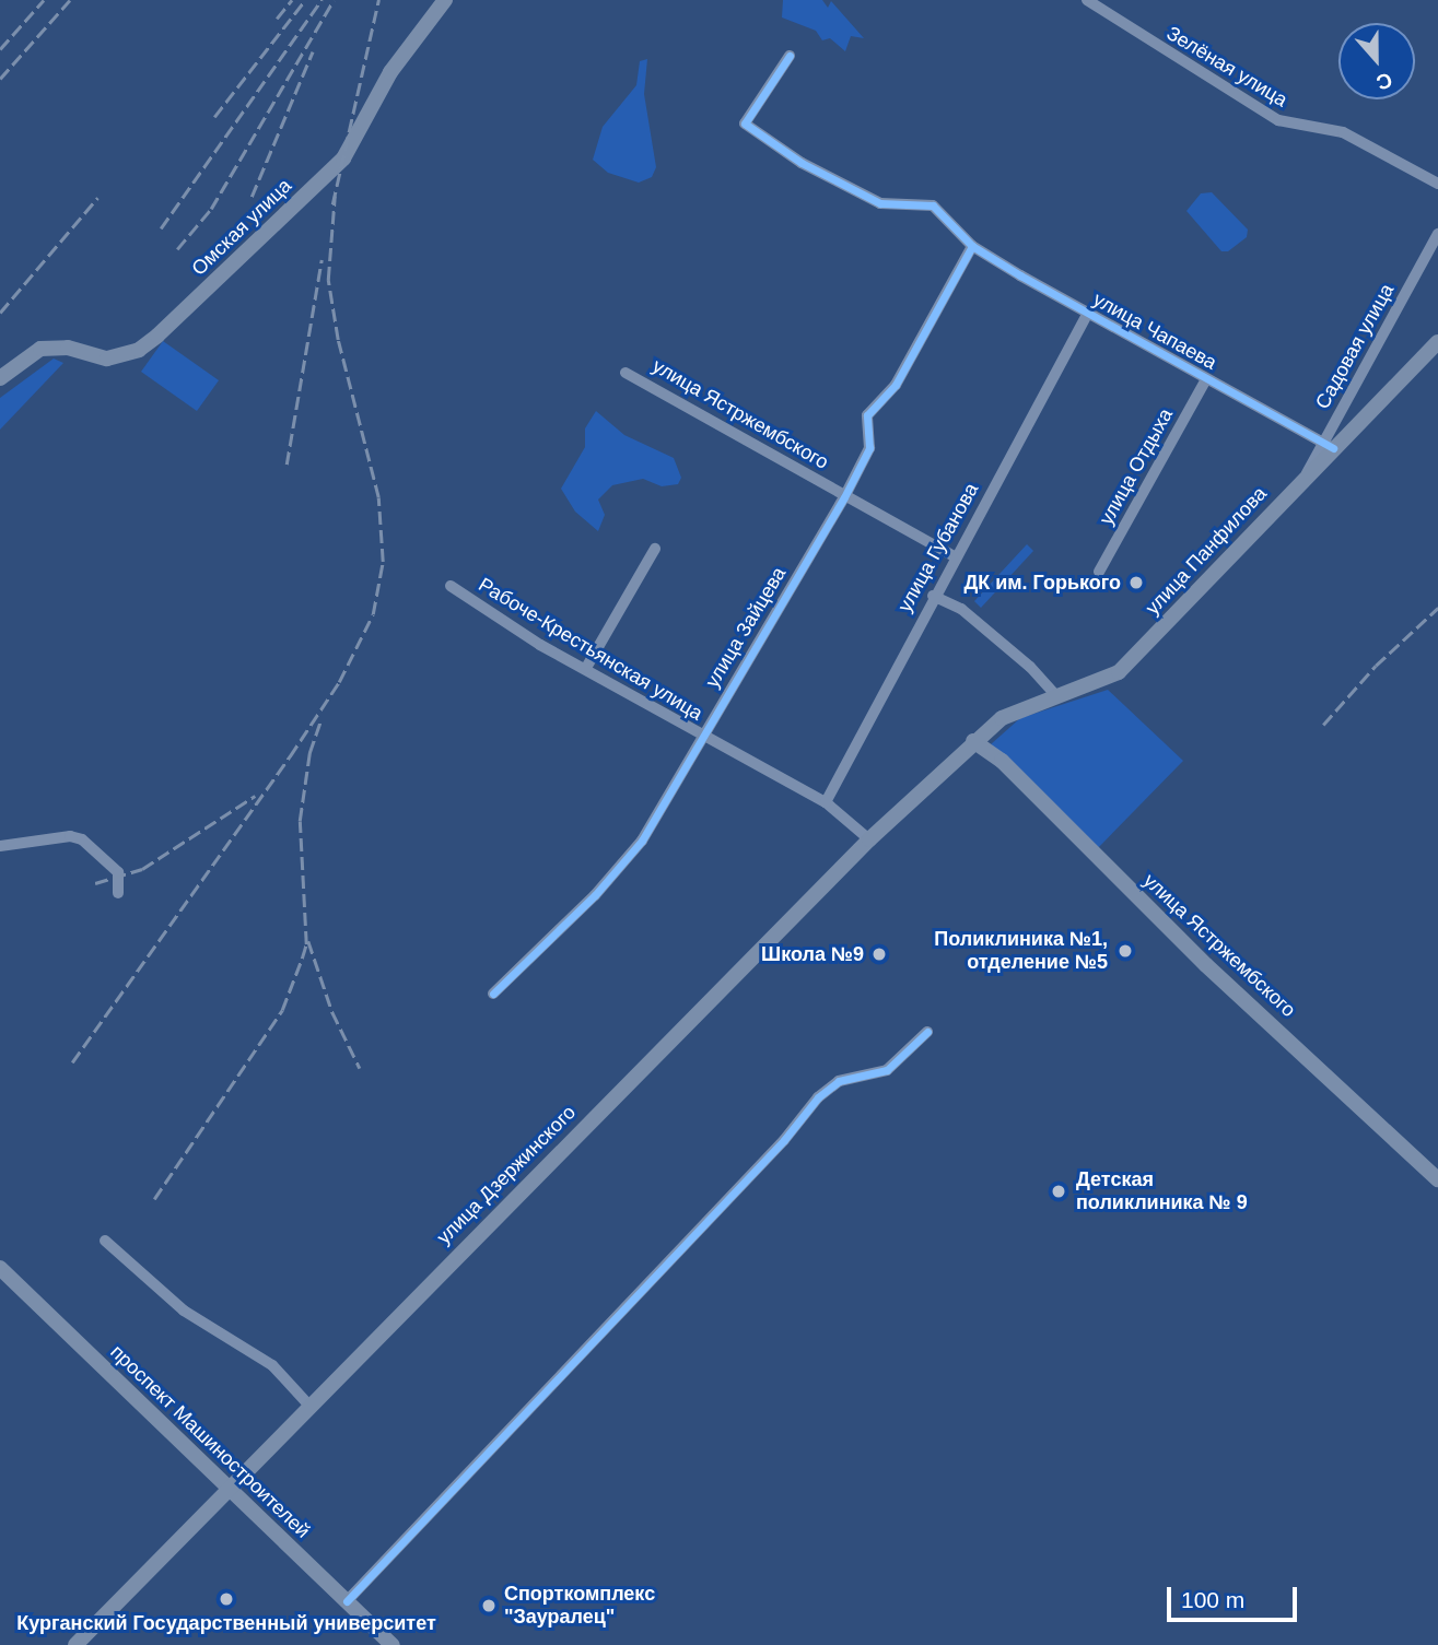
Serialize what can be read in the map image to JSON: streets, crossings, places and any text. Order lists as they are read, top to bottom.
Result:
{
  "streets": {
    "main road": [
      "Омская улица",
      "улица Ястржембского",
      "улица Панфилова",
      "улица Дзержинского",
      "проспект Машиностроителей"
    ],
    "street": [
      "Зелёная улица",
      "улица Чапаева",
      "Садовая улица",
      "улица Отдыха",
      "улица Губанова",
      "улица Зайцева",
      "Рабоче-Крестьянская улица"
    ]
  },
  "crossings": [
    ["улица Чапаева", "Садовая улица"],
    ["улица Чапаева", "улица Отдыха"],
    ["улица Чапаева", "улица Губанова"],
    ["улица Чапаева", "улица Панфилова"],
    ["улица Чапаева", "улица Зайцева"],
    ["Садовая улица", "улица Панфилова"],
    ["улица Ястржембского", "улица Губанова"],
    ["улица Ястржембского", "улица Панфилова"],
    ["улица Ястржембского", "улица Зайцева"],
    ["улица Ястржембского", "улица Дзержинского"],
    ["улица Губанова", "Рабоче-Крестьянская улица"],
    ["улица Панфилова", "улица Дзержинского"],
    ["улица Зайцева", "Рабоче-Крестьянская улица"],
    ["Рабоче-Крестьянская улица", "улица Дзержинского"],
    ["улица Дзержинского", "проспект Машиностроителей"]
  ],
  "places": [
    "ДК им. Горького",
    "Поликлиника №1, отделение №5",
    "Школа №9",
    "Детская поликлиника № 9",
    "Курганский Государственный университет",
    "Спорткомплекс \"Зауралец\""
  ],
  "scale_bar": "100 m",
  "north": "bottom"
}
